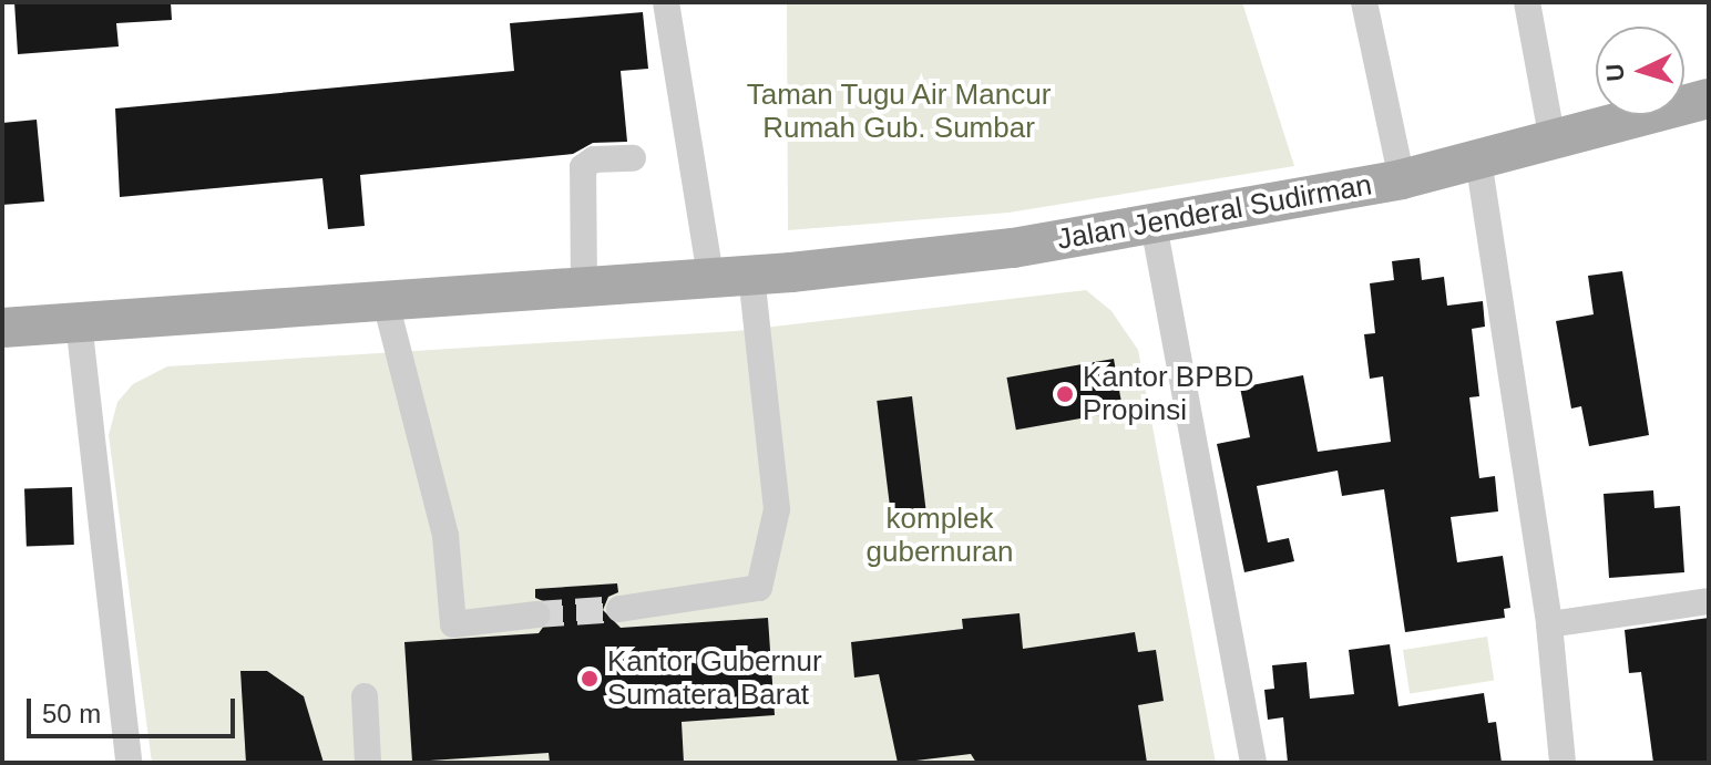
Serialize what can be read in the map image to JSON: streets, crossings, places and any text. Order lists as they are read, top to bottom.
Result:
{
  "streets": {
    "main road": ["Jalan Jenderal Sudirman"]
  },
  "parks": ["Taman Tugu Air Mancur Rumah Gub. Sumbar", "komplek gubernuran"],
  "places": ["Kantor BPBD Propinsi", "Kantor Gubernur Sumatera Barat"],
  "scale_bar": "50 m",
  "north": "left"
}
